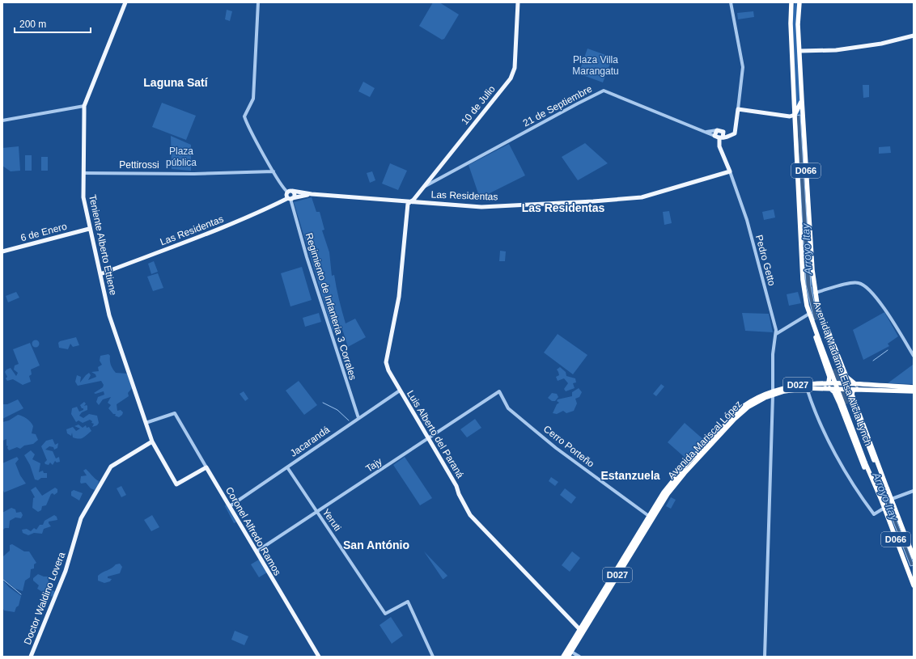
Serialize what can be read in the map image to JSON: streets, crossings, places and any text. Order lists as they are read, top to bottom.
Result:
{
  "streets": {
    "highway": [
      "D066",
      "Avenida Madame Elisa Alicia Lynch",
      "D027",
      "Avenida Mariscal López"
    ],
    "main road": [
      "10 de Julio",
      "Las Residentas",
      "6 de Enero",
      "Teniente Alberto Ettiene",
      "Pedro Getto",
      "Luis Alberto del Paraná",
      "Coronel Alfredo Ramos",
      "Doctor Waldino Lovera"
    ],
    "street": [
      "21 de Septiembre",
      "Pettirossi",
      "Regimiento de Infanteria 3 Corrales",
      "Jacarandá",
      "Cerro Porteño",
      "Tajy",
      "Yeruti"
    ]
  },
  "crossings": [
    ["10 de Julio", "21 de Septiembre"],
    ["10 de Julio", "Las Residentas"],
    ["10 de Julio", "Luis Alberto del Paraná"],
    ["Pettirossi", "Teniente Alberto Ettiene"],
    ["Las Residentas", "Teniente Alberto Ettiene"],
    ["Las Residentas", "Pedro Getto"],
    ["Las Residentas", "Regimiento de Infanteria 3 Corrales"],
    ["Las Residentas", "Luis Alberto del Paraná"],
    ["6 de Enero", "Teniente Alberto Ettiene"],
    ["Teniente Alberto Ettiene", "Coronel Alfredo Ramos"],
    ["Teniente Alberto Ettiene", "Doctor Waldino Lovera"],
    ["Pedro Getto", "D027"],
    ["Pedro Getto", "Avenida Mariscal López"],
    ["Regimiento de Infanteria 3 Corrales", "Jacarandá"],
    ["D027", "Avenida Mariscal López"],
    ["Luis Alberto del Paraná", "Avenida Mariscal López"],
    ["Luis Alberto del Paraná", "Jacarandá"],
    ["Luis Alberto del Paraná", "Tajy"],
    ["Avenida Mariscal López", "Cerro Porteño"],
    ["Jacarandá", "Yeruti"],
    ["Jacarandá", "Coronel Alfredo Ramos"],
    ["Cerro Porteño", "Tajy"],
    ["Tajy", "Yeruti"],
    ["Tajy", "Coronel Alfredo Ramos"]
  ],
  "districts": [
    "Laguna Satí",
    "Las Residentas",
    "Estanzuela",
    "San António"
  ],
  "water": ["Arroyo Itay"],
  "parks": ["Plaza Villa Marangatu", "Plaza pública"],
  "scale_bar": "200 m"
}
